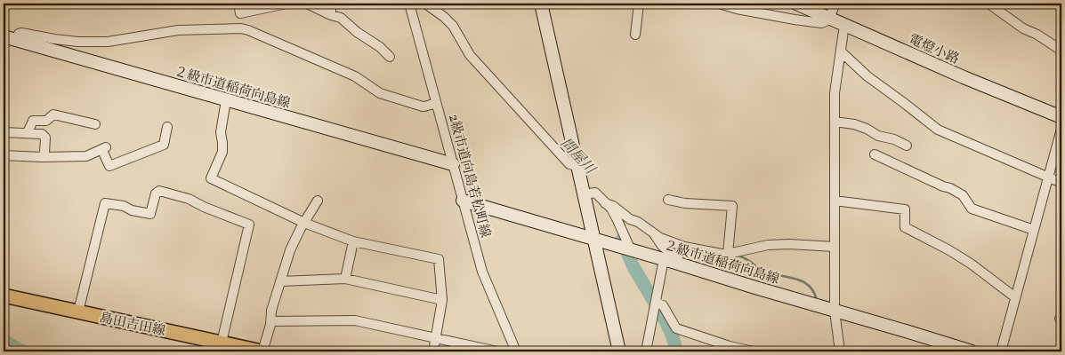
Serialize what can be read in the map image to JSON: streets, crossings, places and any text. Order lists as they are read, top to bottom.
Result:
{
  "streets": {
    "main road": ["島田吉田線"],
    "street": ["電燈小路", "２級市道稲荷向島線", "2級市道向島若松町線"]
  },
  "crossings": [
    ["２級市道稲荷向島線", "2級市道向島若松町線"]
  ],
  "water": ["問屋川"]
}
